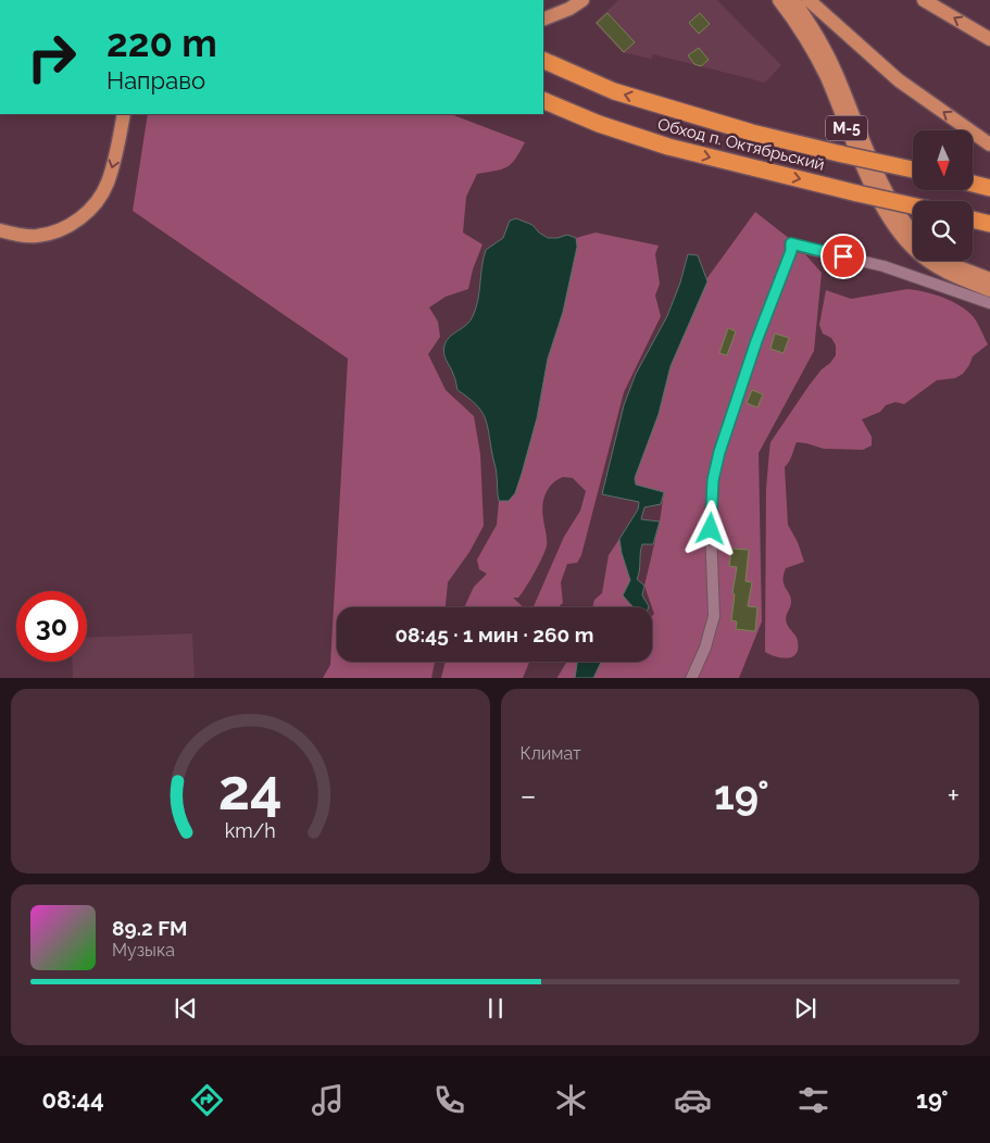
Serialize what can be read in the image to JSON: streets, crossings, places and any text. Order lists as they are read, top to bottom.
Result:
{
  "streets": {
    "highway": ["М-5", "Обход п. Октябрьский"]
  },
  "north": "bottom",
  "page": {
    "turn": ["220 m", "Направо"],
    "limit": "30",
    "trip": "08:45 · 1 мин · 260 m",
    "tile": "Климат",
    "heat": ["−", "19°", "+"],
    "song": ["89.2 FM", "Музыка"],
    "tabs": ["08:44", "19°"],
    "gauge": ["24", "km/h"]
  }
}
